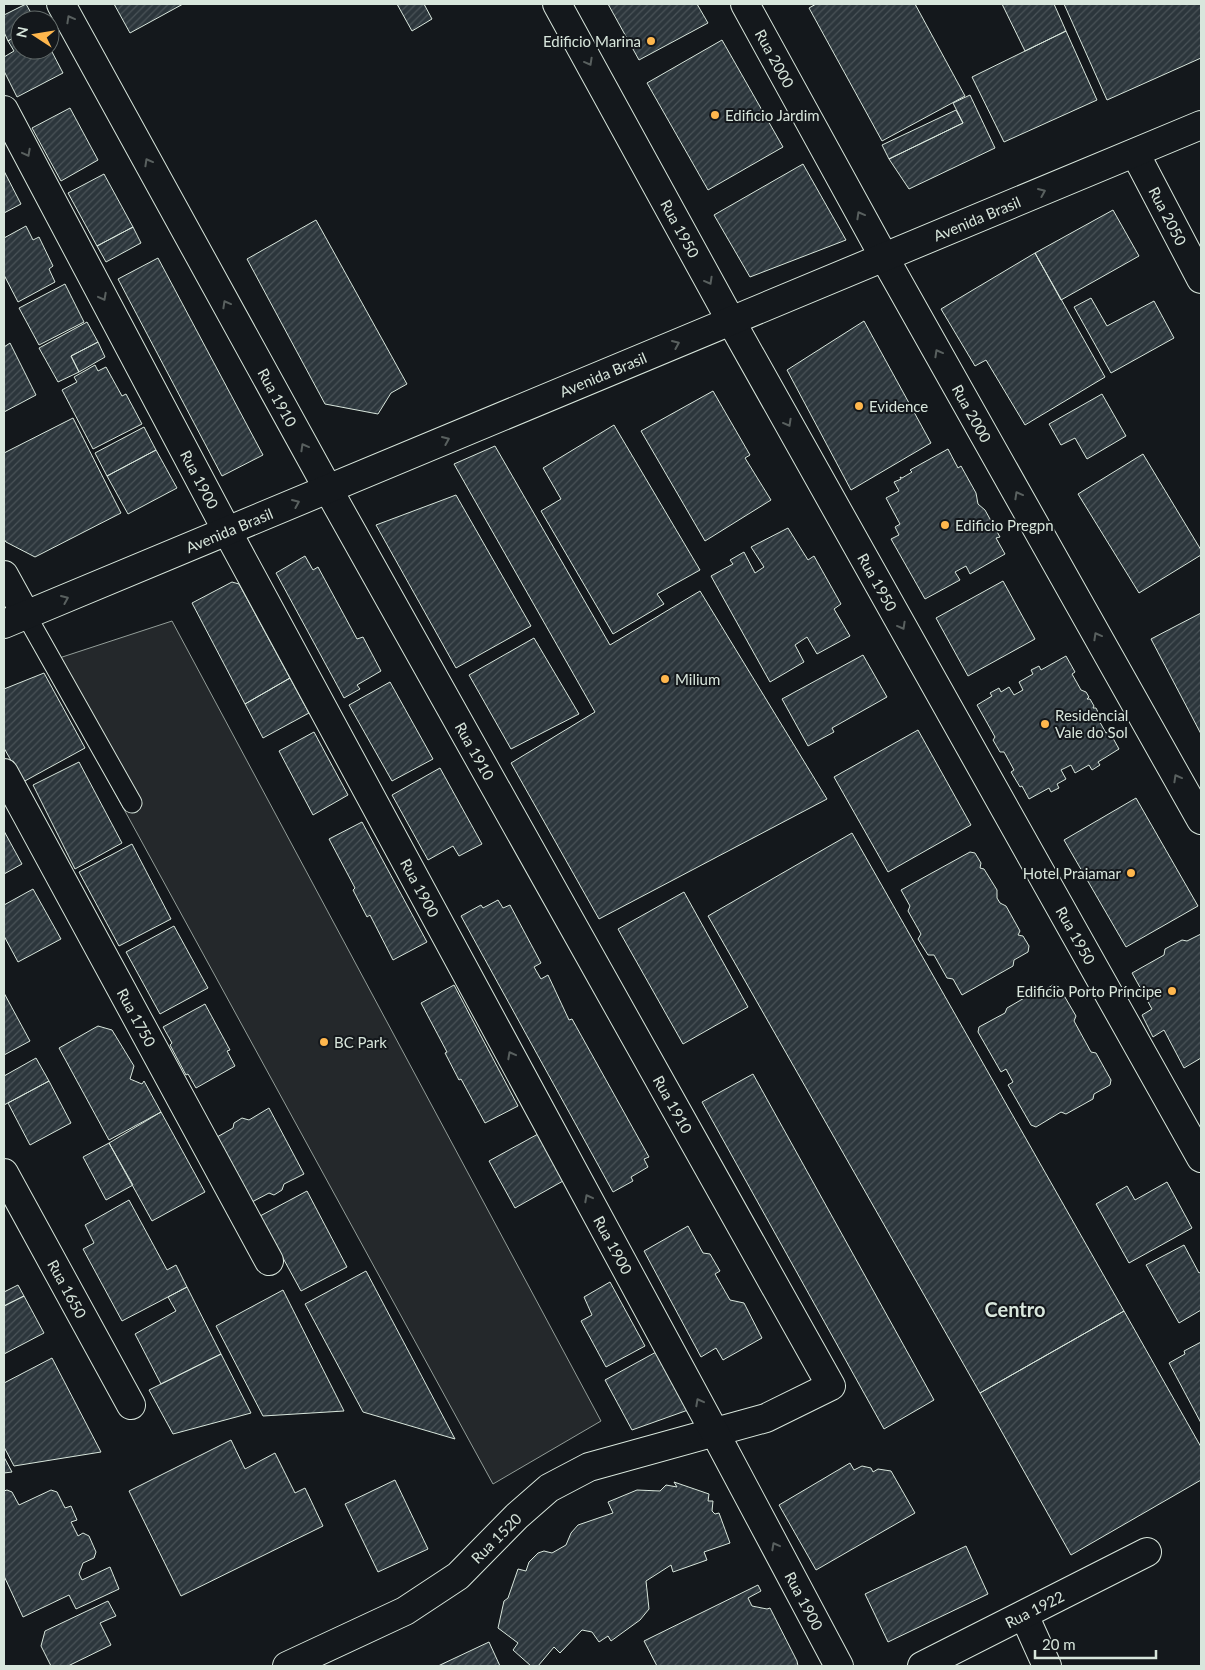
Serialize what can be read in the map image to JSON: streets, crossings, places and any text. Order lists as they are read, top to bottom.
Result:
{
  "streets": {
    "street": [
      "Rua 2000",
      "Rua 2050",
      "Avenida Brasil",
      "Rua 1950",
      "Rua 1910",
      "Rua 1900",
      "Rua 1750",
      "Rua 1650",
      "Rua 1520",
      "Rua 1922"
    ]
  },
  "crossings": [
    ["Rua 2000", "Avenida Brasil"],
    ["Rua 2050", "Avenida Brasil"],
    ["Avenida Brasil", "Rua 1950"],
    ["Avenida Brasil", "Rua 1910"],
    ["Avenida Brasil", "Rua 1900"],
    ["Rua 1910", "Rua 1900"],
    ["Rua 1910", "Rua 1520"],
    ["Rua 1900", "Rua 1520"]
  ],
  "one_way": ["Rua 2000", "Avenida Brasil", "Rua 1950"],
  "districts": ["Centro"],
  "places": [
    "Edificio Marina",
    "Edificio Jardim",
    "Evidence",
    "Edificio Pregpn",
    "Milium",
    "Residencial Vale do Sol",
    "Hotel Praiamar",
    "Edificio Porto Príncipe",
    "BC Park"
  ],
  "scale_bar": "20 m",
  "north": "left"
}
